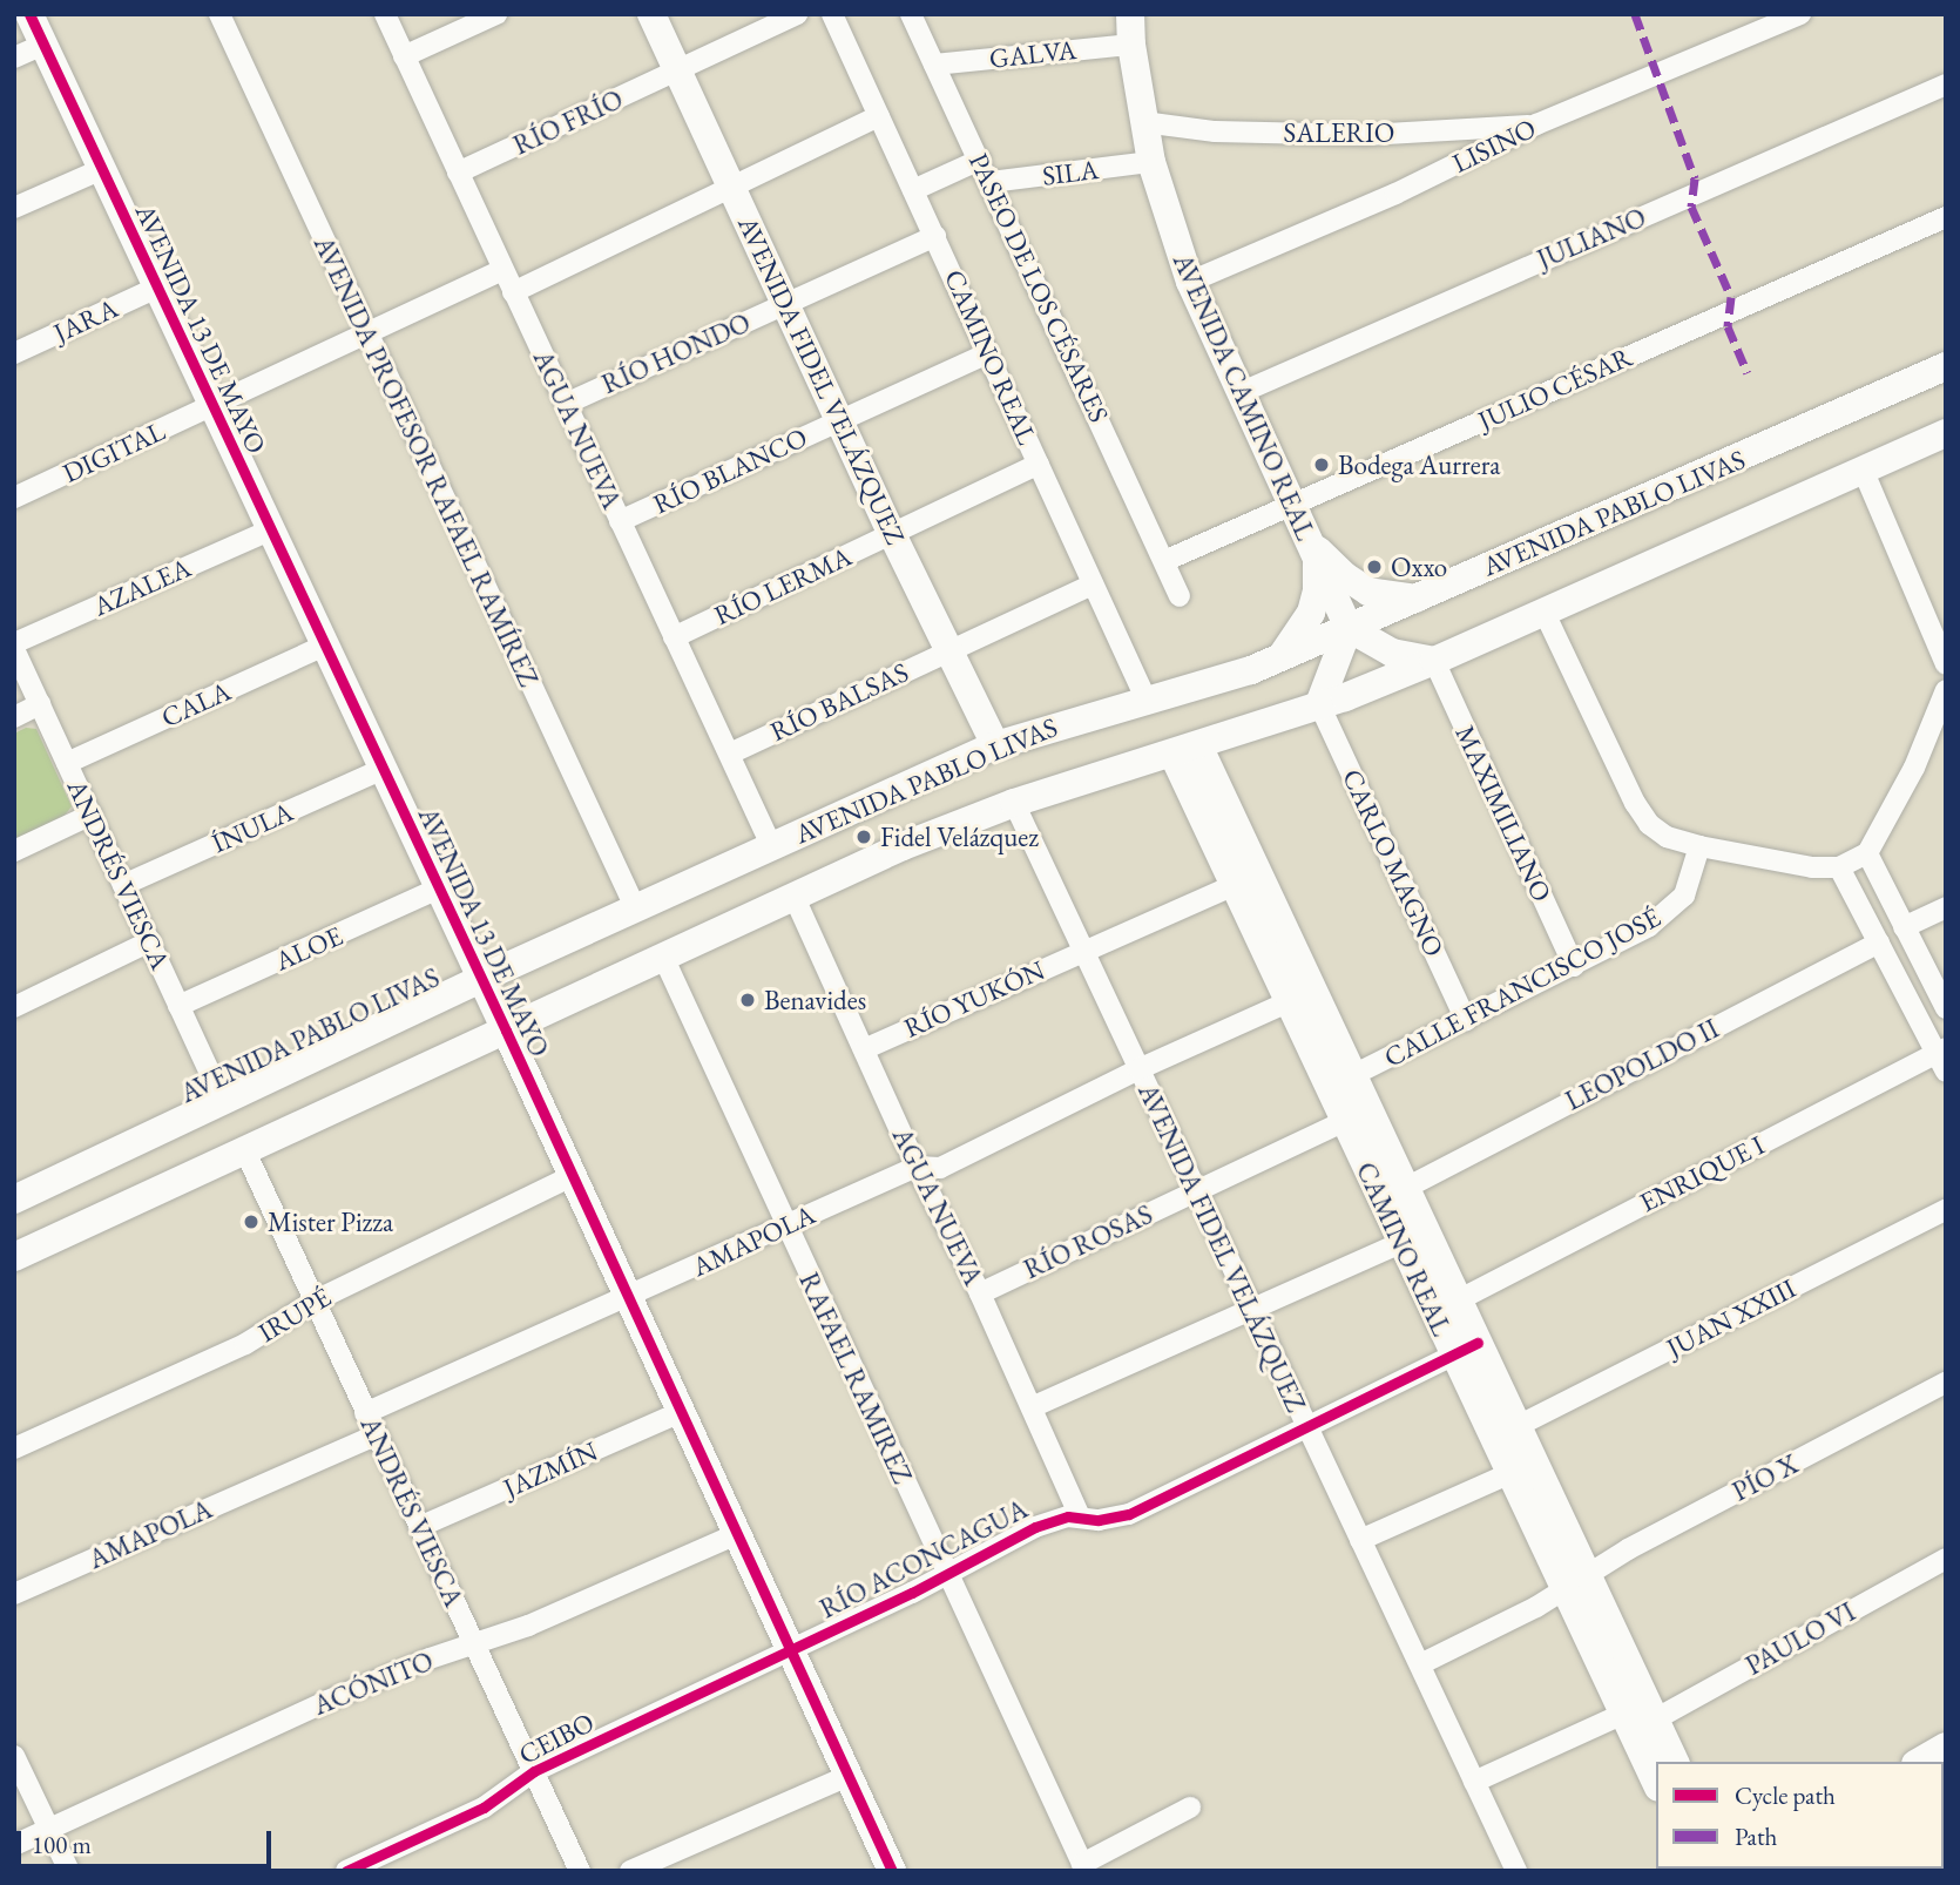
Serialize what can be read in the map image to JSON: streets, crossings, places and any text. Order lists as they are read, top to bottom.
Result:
{
  "streets": {
    "street": [
      "GALVA",
      "RÍO FRÍO",
      "SALERIO",
      "LISINO",
      "SILA",
      "JULIANO",
      "PASEO DE LOS CÉSARES",
      "JARA",
      "AVENIDA 13 DE MAYO",
      "RÍO HONDO",
      "CAMINO REAL",
      "AVENIDA FIDEL VELÁZQUEZ",
      "JULIO CÉSAR",
      "AVENIDA CAMINO REAL",
      "AGUA NUEVA",
      "DIGITAL",
      "AVENIDA PROFESOR RAFAEL RAMÍREZ",
      "RÍO BLANCO",
      "AVENIDA PABLO LIVAS",
      "RÍO LERMA",
      "AZALEA",
      "RÍO BALSAS",
      "CALA",
      "MAXIMILIANO",
      "ÍNULA",
      "CARLO MAGNO",
      "ANDRÉS VIESCA",
      "ALOE",
      "CALLE FRANCISCO JOSÉ",
      "RÍO YUKÓN",
      "LEOPOLDO II",
      "ENRIQUE I",
      "AMAPOLA",
      "RÍO ROSAS",
      "IRUPÉ",
      "JUAN XXIII",
      "RAFAEL RAMIREZ",
      "JAZMÍN",
      "PÍO X",
      "RÍO ACONCAGUA",
      "PAULO VI",
      "ACÓNITO",
      "CEIBO"
    ]
  },
  "crossings": [
    ["GALVA", "PASEO DE LOS CÉSARES"],
    ["GALVA", "AVENIDA CAMINO REAL"],
    ["RÍO FRÍO", "AVENIDA FIDEL VELÁZQUEZ"],
    ["RÍO FRÍO", "AGUA NUEVA"],
    ["SALERIO", "LISINO"],
    ["SALERIO", "AVENIDA CAMINO REAL"],
    ["LISINO", "AVENIDA CAMINO REAL"],
    ["SILA", "PASEO DE LOS CÉSARES"],
    ["SILA", "AVENIDA CAMINO REAL"],
    ["JULIANO", "AVENIDA CAMINO REAL"],
    ["PASEO DE LOS CÉSARES", "JULIO CÉSAR"],
    ["JARA", "AVENIDA 13 DE MAYO"],
    ["AVENIDA 13 DE MAYO", "DIGITAL"],
    ["AVENIDA 13 DE MAYO", "AVENIDA PABLO LIVAS"],
    ["AVENIDA 13 DE MAYO", "AZALEA"],
    ["AVENIDA 13 DE MAYO", "CALA"],
    ["AVENIDA 13 DE MAYO", "ÍNULA"],
    ["AVENIDA 13 DE MAYO", "ALOE"],
    ["AVENIDA 13 DE MAYO", "AMAPOLA"],
    ["AVENIDA 13 DE MAYO", "IRUPÉ"],
    ["AVENIDA 13 DE MAYO", "JAZMÍN"],
    ["AVENIDA 13 DE MAYO", "RÍO ACONCAGUA"],
    ["AVENIDA 13 DE MAYO", "ACÓNITO"],
    ["AVENIDA 13 DE MAYO", "CEIBO"],
    ["RÍO HONDO", "CAMINO REAL"],
    ["RÍO HONDO", "AVENIDA FIDEL VELÁZQUEZ"],
    ["RÍO HONDO", "AGUA NUEVA"],
    ["CAMINO REAL", "RÍO BLANCO"],
    ["CAMINO REAL", "AVENIDA PABLO LIVAS"],
    ["CAMINO REAL", "RÍO LERMA"],
    ["CAMINO REAL", "RÍO BALSAS"],
    ["CAMINO REAL", "CALLE FRANCISCO JOSÉ"],
    ["CAMINO REAL", "RÍO YUKÓN"],
    ["CAMINO REAL", "LEOPOLDO II"],
    ["CAMINO REAL", "ENRIQUE I"],
    ["CAMINO REAL", "AMAPOLA"],
    ["CAMINO REAL", "RÍO ROSAS"],
    ["CAMINO REAL", "JUAN XXIII"],
    ["CAMINO REAL", "PÍO X"],
    ["CAMINO REAL", "RÍO ACONCAGUA"],
    ["CAMINO REAL", "PAULO VI"],
    ["AVENIDA FIDEL VELÁZQUEZ", "RÍO BLANCO"],
    ["AVENIDA FIDEL VELÁZQUEZ", "AVENIDA PABLO LIVAS"],
    ["AVENIDA FIDEL VELÁZQUEZ", "RÍO LERMA"],
    ["AVENIDA FIDEL VELÁZQUEZ", "RÍO BALSAS"],
    ["AVENIDA FIDEL VELÁZQUEZ", "RÍO YUKÓN"],
    ["AVENIDA FIDEL VELÁZQUEZ", "AMAPOLA"],
    ["AVENIDA FIDEL VELÁZQUEZ", "RÍO ROSAS"],
    ["AVENIDA FIDEL VELÁZQUEZ", "PÍO X"],
    ["AVENIDA FIDEL VELÁZQUEZ", "RÍO ACONCAGUA"],
    ["JULIO CÉSAR", "AVENIDA CAMINO REAL"],
    ["AVENIDA CAMINO REAL", "AVENIDA PABLO LIVAS"],
    ["AGUA NUEVA", "DIGITAL"],
    ["AGUA NUEVA", "RÍO BLANCO"],
    ["AGUA NUEVA", "AVENIDA PABLO LIVAS"],
    ["AGUA NUEVA", "RÍO LERMA"],
    ["AGUA NUEVA", "RÍO BALSAS"],
    ["AGUA NUEVA", "RÍO YUKÓN"],
    ["AGUA NUEVA", "AMAPOLA"],
    ["AGUA NUEVA", "RÍO ROSAS"],
    ["AGUA NUEVA", "RÍO ACONCAGUA"],
    ["DIGITAL", "AVENIDA PROFESOR RAFAEL RAMÍREZ"],
    ["AVENIDA PROFESOR RAFAEL RAMÍREZ", "AVENIDA PABLO LIVAS"],
    ["AVENIDA PABLO LIVAS", "MAXIMILIANO"],
    ["AVENIDA PABLO LIVAS", "CARLO MAGNO"],
    ["AVENIDA PABLO LIVAS", "ANDRÉS VIESCA"],
    ["AVENIDA PABLO LIVAS", "RAFAEL RAMIREZ"],
    ["AZALEA", "ANDRÉS VIESCA"],
    ["CALA", "ANDRÉS VIESCA"],
    ["MAXIMILIANO", "CALLE FRANCISCO JOSÉ"],
    ["ÍNULA", "ANDRÉS VIESCA"],
    ["CARLO MAGNO", "CALLE FRANCISCO JOSÉ"],
    ["ANDRÉS VIESCA", "ALOE"],
    ["ANDRÉS VIESCA", "AMAPOLA"],
    ["ANDRÉS VIESCA", "IRUPÉ"],
    ["ANDRÉS VIESCA", "JAZMÍN"],
    ["ANDRÉS VIESCA", "ACÓNITO"],
    ["ANDRÉS VIESCA", "CEIBO"],
    ["AMAPOLA", "RAFAEL RAMIREZ"],
    ["RAFAEL RAMIREZ", "RÍO ACONCAGUA"],
    ["RÍO ACONCAGUA", "CEIBO"]
  ],
  "places": [
    "Bodega Aurrera",
    "Oxxo",
    "Fidel Velázquez",
    "Benavides",
    "Mister Pizza"
  ],
  "legend": ["Cycle path", "Path"],
  "scale_bar": "100 m"
}
